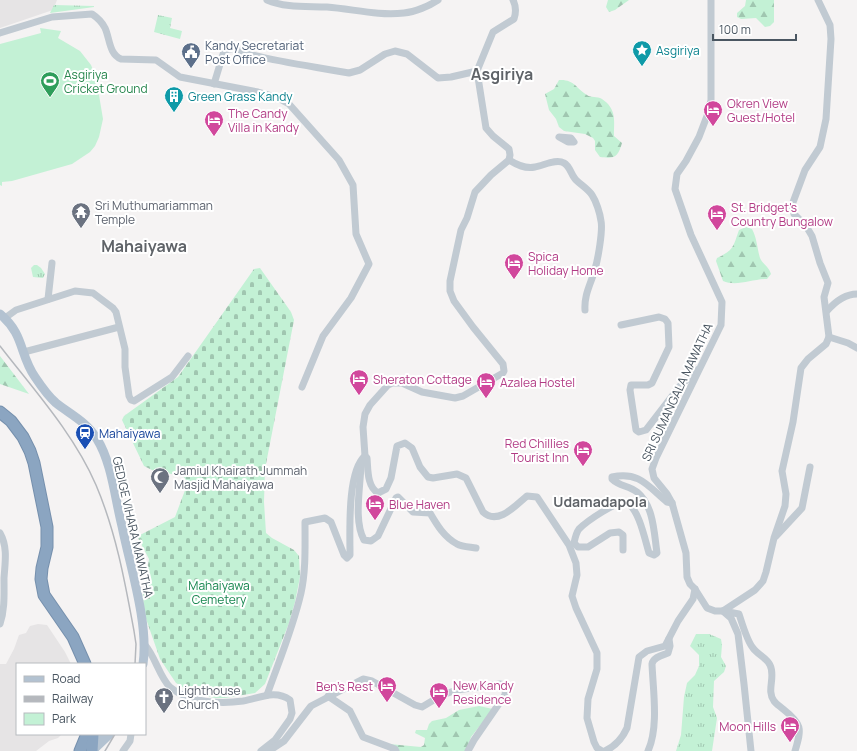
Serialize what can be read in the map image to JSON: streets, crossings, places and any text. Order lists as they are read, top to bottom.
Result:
{
  "streets": {
    "main road": ["GEDIGE VIHARA MAWATHA"],
    "street": ["SRI SUMANGALA MAWATHA"]
  },
  "districts": ["Asgiriya", "Mahaiyawa", "Udamadapola"],
  "parks": ["Mahaiyawa Cemetery"],
  "places": {
    "place": ["Asgiriya"],
    "public building": ["Kandy Secretariat Post Office"],
    "sports": ["Asgiriya Cricket Ground"],
    "building": ["Green Grass Kandy"],
    "hotel": [
      "Okren View Guest/Hotel",
      "The Candy Villa in Kandy",
      "St. Bridget's Country Bungalow",
      "Spica Holiday Home",
      "Sheraton Cottage",
      "Azalea Hostel",
      "Red Chillies Tourist Inn",
      "Blue Haven",
      "Ben's Rest",
      "New Kandy Residence",
      "Moon Hills"
    ],
    "temple": ["Sri Muthumariamman Temple"],
    "station": ["Mahaiyawa"],
    "mosque": ["Jamiul Khairath Jummah Masjid Mahaiyawa"],
    "church": ["Lighthouse Church"]
  },
  "legend": ["Road", "Railway", "Park"],
  "scale_bar": "100 m"
}
